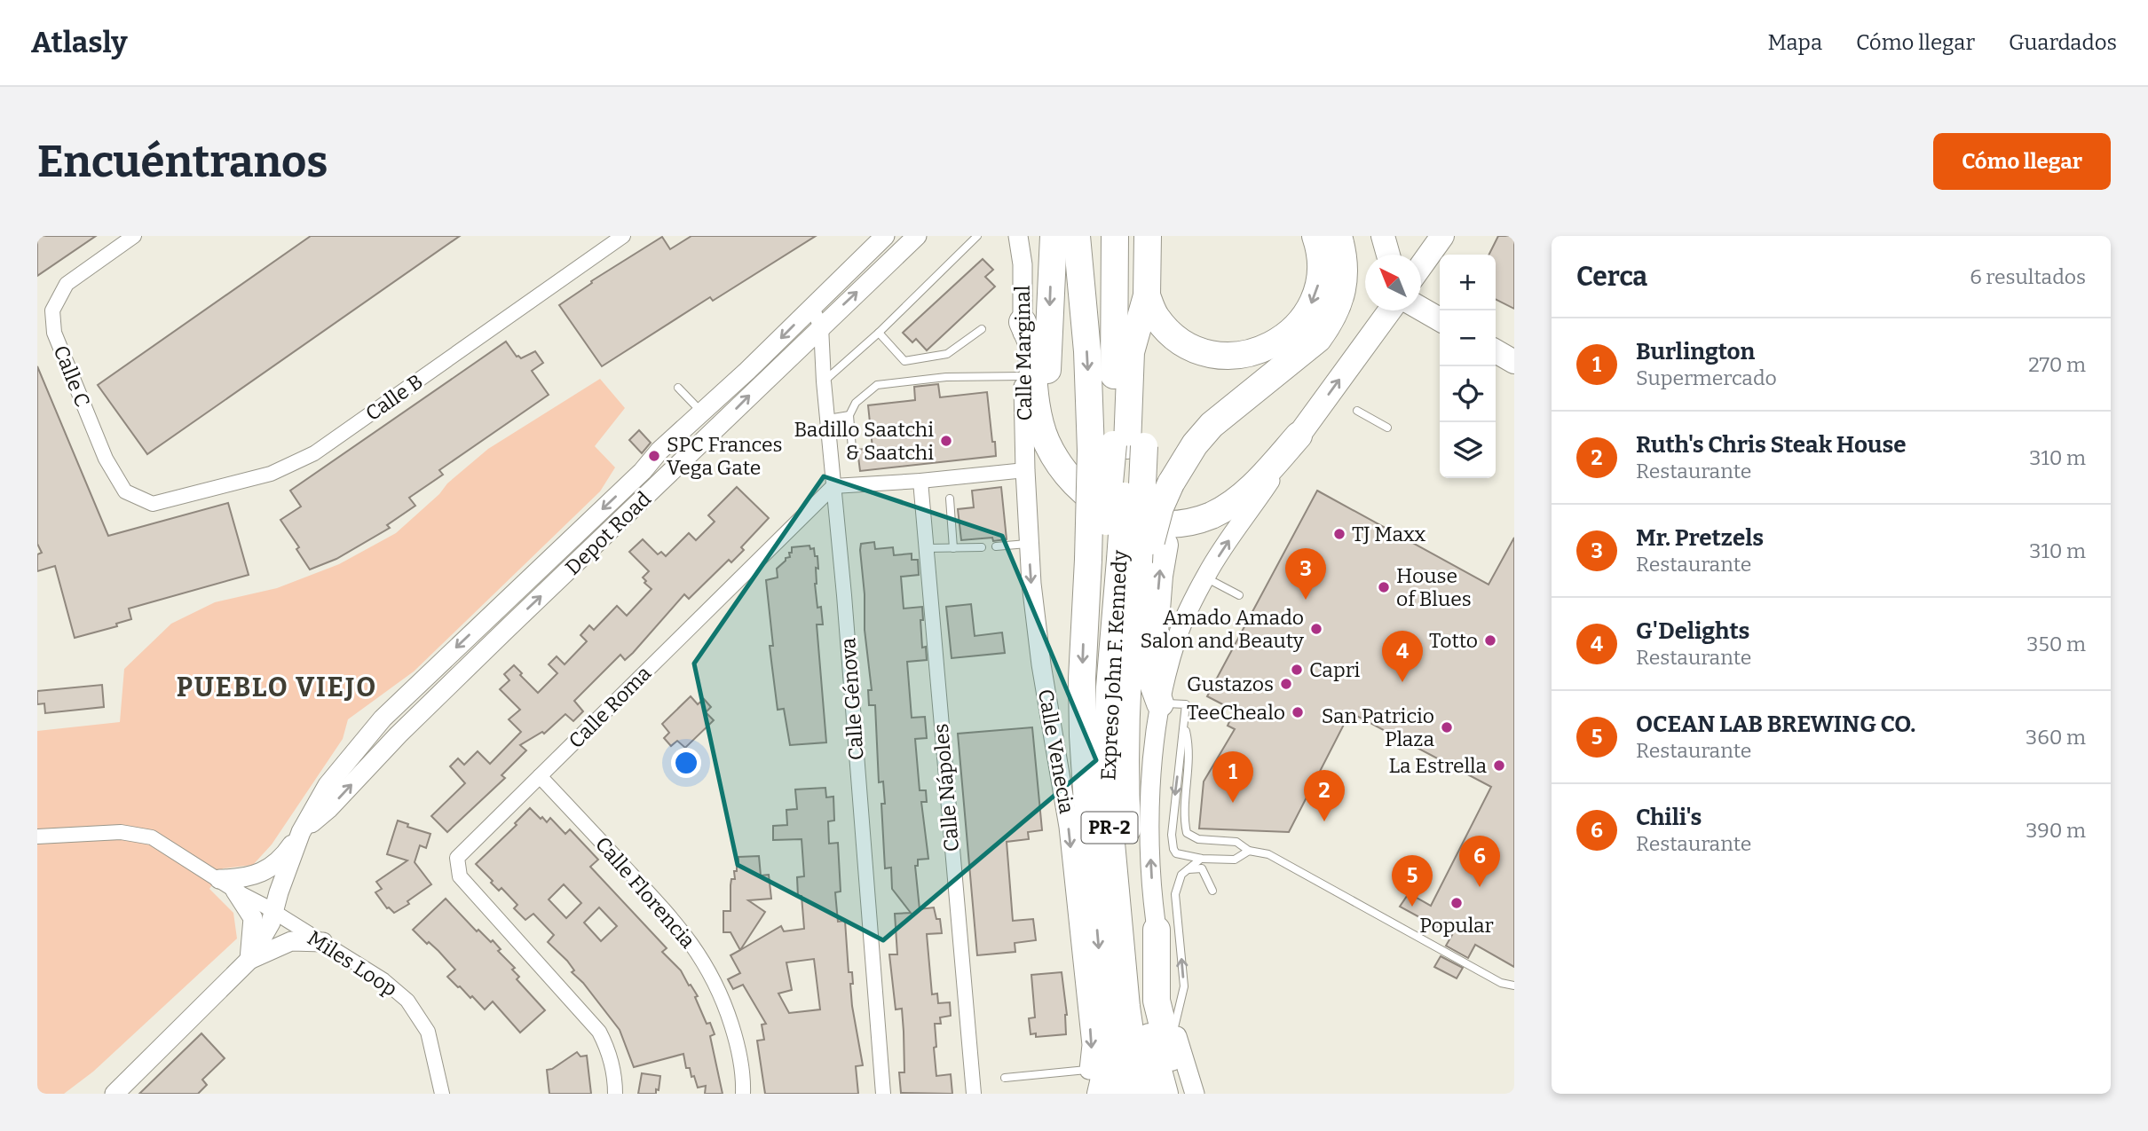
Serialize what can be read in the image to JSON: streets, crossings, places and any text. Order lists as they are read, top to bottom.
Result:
{
  "streets": {
    "highway": ["Expreso John F. Kennedy", "PR-2"],
    "street": [
      "Calle Marginal",
      "Calle C",
      "Calle B",
      "Depot Road",
      "Calle Génova",
      "Calle Roma",
      "Calle Venecia",
      "Calle Nápoles",
      "Calle Florencia",
      "Miles Loop"
    ]
  },
  "crossings": [
    ["Calle Marginal", "Calle Venecia"],
    ["Calle C", "Calle B"],
    ["Depot Road", "Calle Génova"],
    ["Depot Road", "Miles Loop"],
    ["Calle Génova", "Calle Roma"],
    ["Calle Roma", "Calle Florencia"]
  ],
  "districts": ["PUEBLO VIEJO"],
  "places": [
    "Badillo Saatchi & Saatchi",
    "SPC Frances Vega Gate",
    "TJ Maxx",
    "House of Blues",
    "Amado Amado Salon and Beauty",
    "Totto",
    "Capri",
    "Gustazos",
    "TeeChealo",
    "San Patricio Plaza",
    "La Estrella",
    "Popular"
  ],
  "north": "top left",
  "page": {
    "header": "Atlasly",
    "nav": ["Mapa", "Cómo llegar", "Guardados"],
    "buttons": "Cómo llegar",
    "title": "Encuéntranos",
    "heading": ["Cerca", "6 resultados"],
    "map_buttons": ["+", "−"],
    "list": [
      {
        "mark": "1",
        "name": "Burlington",
        "note": "Supermercado",
        "value": "270 m"
      },
      {
        "mark": "2",
        "name": "Ruth's Chris Steak House",
        "note": "Restaurante",
        "value": "310 m"
      },
      {
        "mark": "3",
        "name": "Mr. Pretzels",
        "note": "Restaurante",
        "value": "310 m"
      },
      {
        "mark": "4",
        "name": "G'Delights",
        "note": "Restaurante",
        "value": "350 m"
      },
      {
        "mark": "5",
        "name": "OCEAN LAB BREWING CO.",
        "note": "Restaurante",
        "value": "360 m"
      },
      {
        "mark": "6",
        "name": "Chili's",
        "note": "Restaurante",
        "value": "390 m"
      }
    ],
    "pins": [
      "3",
      "4",
      "1",
      "2",
      "6",
      "5"
    ]
  }
}
